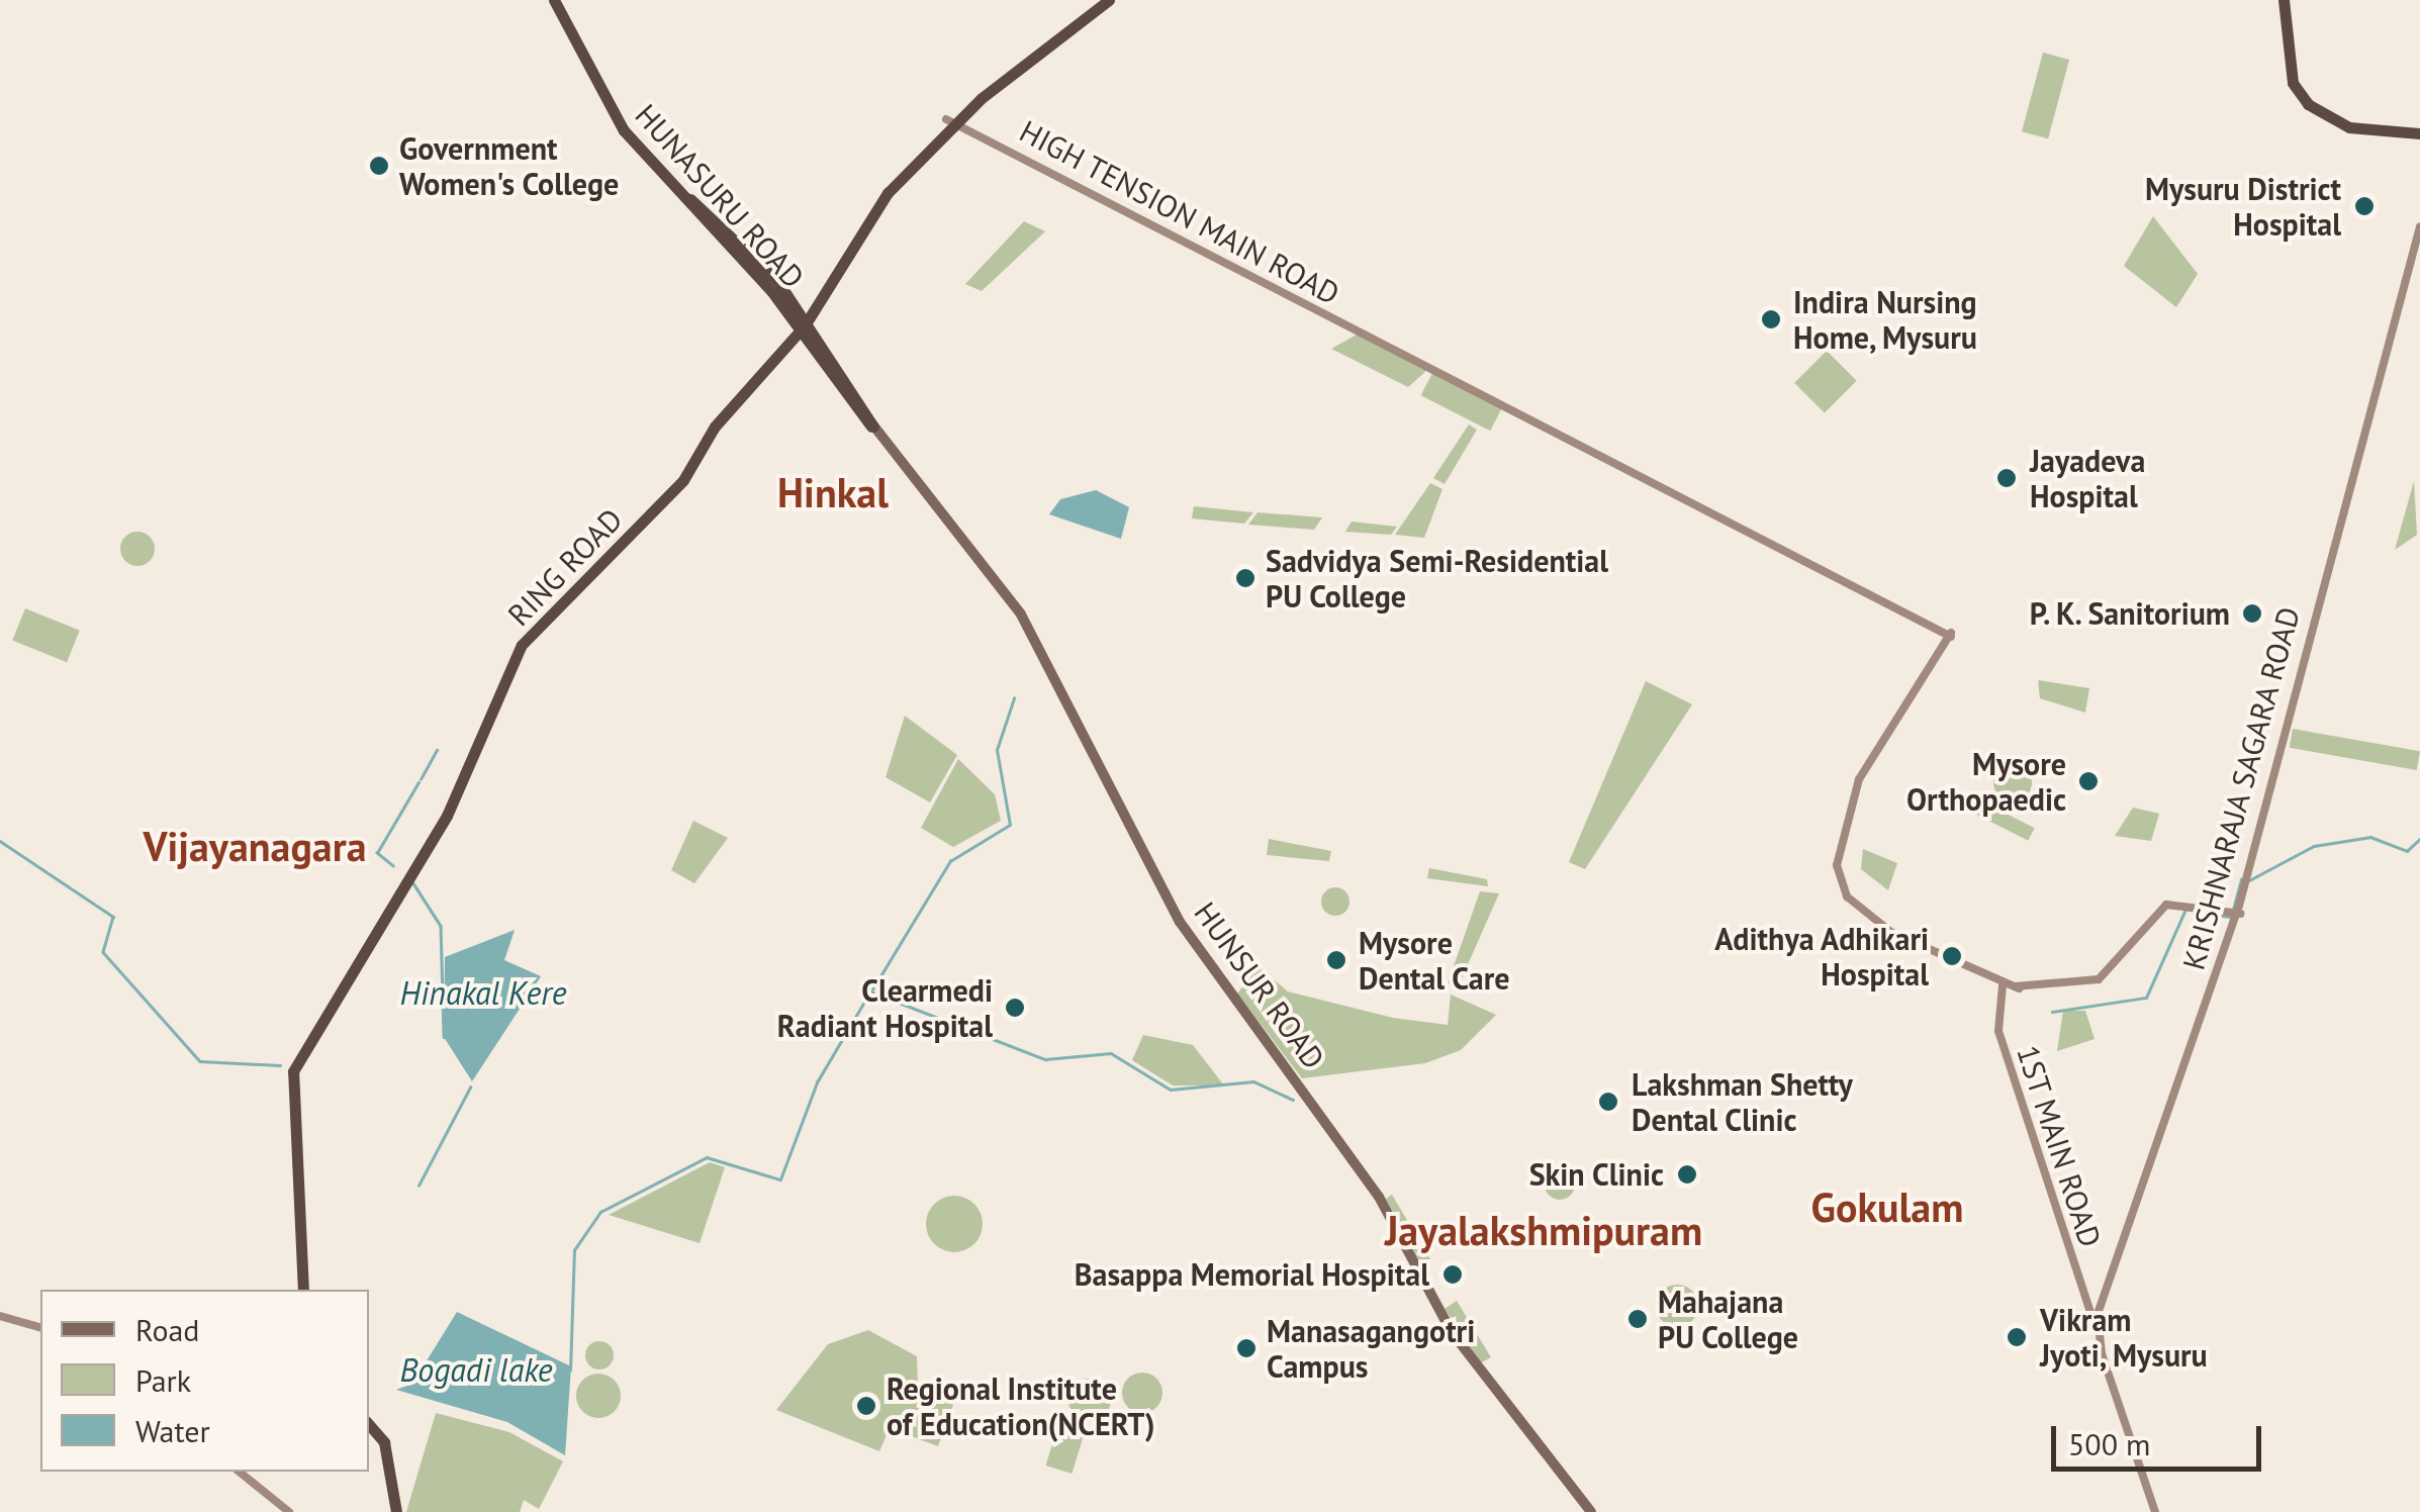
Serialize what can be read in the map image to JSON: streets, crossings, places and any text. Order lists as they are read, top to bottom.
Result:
{
  "streets": {
    "highway": ["RING ROAD"],
    "main road": [
      "HUNASURU ROAD",
      "HIGH TENSION MAIN ROAD",
      "KRISHNARAJA SAGARA ROAD",
      "HUNSUR ROAD",
      "1ST MAIN ROAD"
    ]
  },
  "crossings": [
    ["HUNASURU ROAD", "HUNSUR ROAD"],
    ["HIGH TENSION MAIN ROAD", "RING ROAD"],
    ["KRISHNARAJA SAGARA ROAD", "1ST MAIN ROAD"]
  ],
  "districts": [
    "Hinkal",
    "Vijayanagara",
    "Gokulam",
    "Jayalakshmipuram"
  ],
  "water": ["Hinakal Kere", "Bogadi lake"],
  "places": [
    "Government Women's College",
    "Mysuru District Hospital",
    "Indira Nursing Home, Mysuru",
    "Jayadeva Hospital",
    "Sadvidya Semi-Residential PU College",
    "P. K. Sanitorium",
    "Mysore Orthopaedic",
    "Adithya Adhikari Hospital",
    "Mysore Dental Care",
    "Clearmedi Radiant Hospital",
    "Lakshman Shetty Dental Clinic",
    "Skin Clinic",
    "Basappa Memorial Hospital",
    "Mahajana PU College",
    "Vikram Jyoti, Mysuru",
    "Manasagangotri Campus",
    "Regional Institute of Education(NCERT)"
  ],
  "legend": ["Road", "Park", "Water"],
  "scale_bar": "500 m"
}
